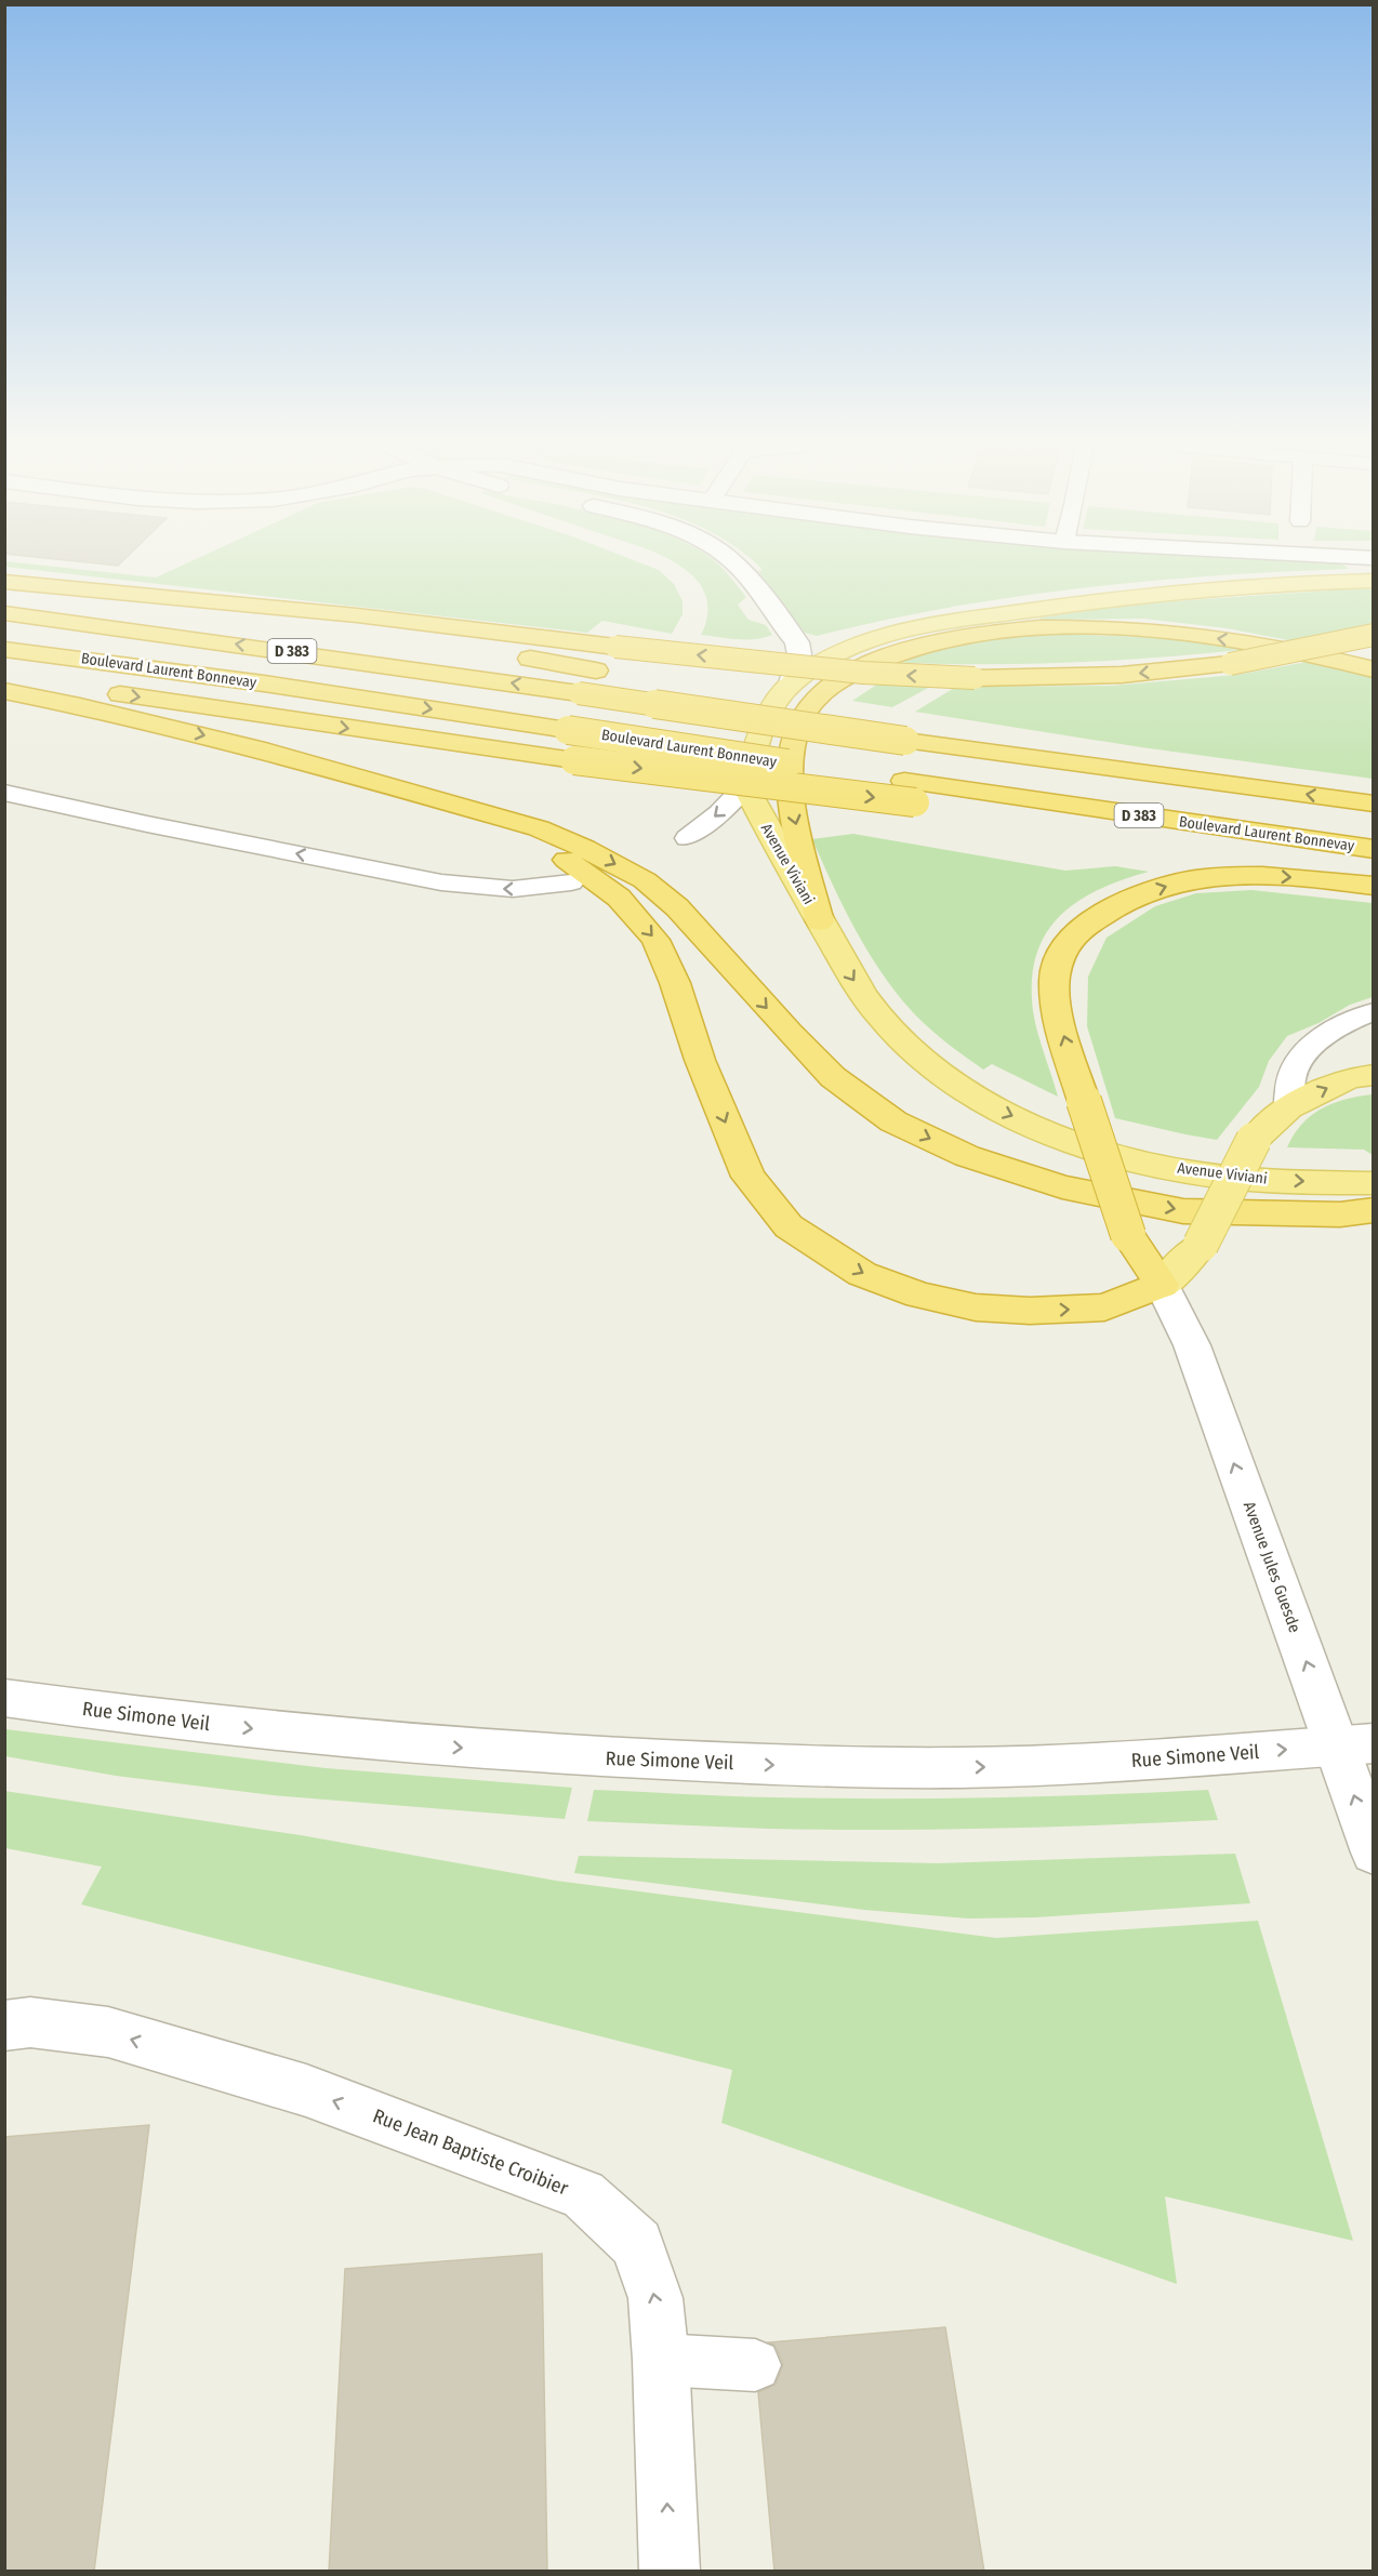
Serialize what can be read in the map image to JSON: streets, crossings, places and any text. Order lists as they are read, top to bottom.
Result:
{
  "streets": {
    "highway": ["D 383", "Boulevard Laurent Bonnevay"],
    "main road": ["Avenue Viviani"],
    "street": ["Avenue Jules Guesde", "Rue Simone Veil", "Rue Jean Baptiste Croibier"]
  },
  "crossings": [
    ["Avenue Jules Guesde", "Rue Simone Veil"]
  ],
  "one_way": [
    "Avenue Viviani",
    "Avenue Jules Guesde",
    "Rue Simone Veil",
    "Rue Jean Baptiste Croibier"
  ]
}
